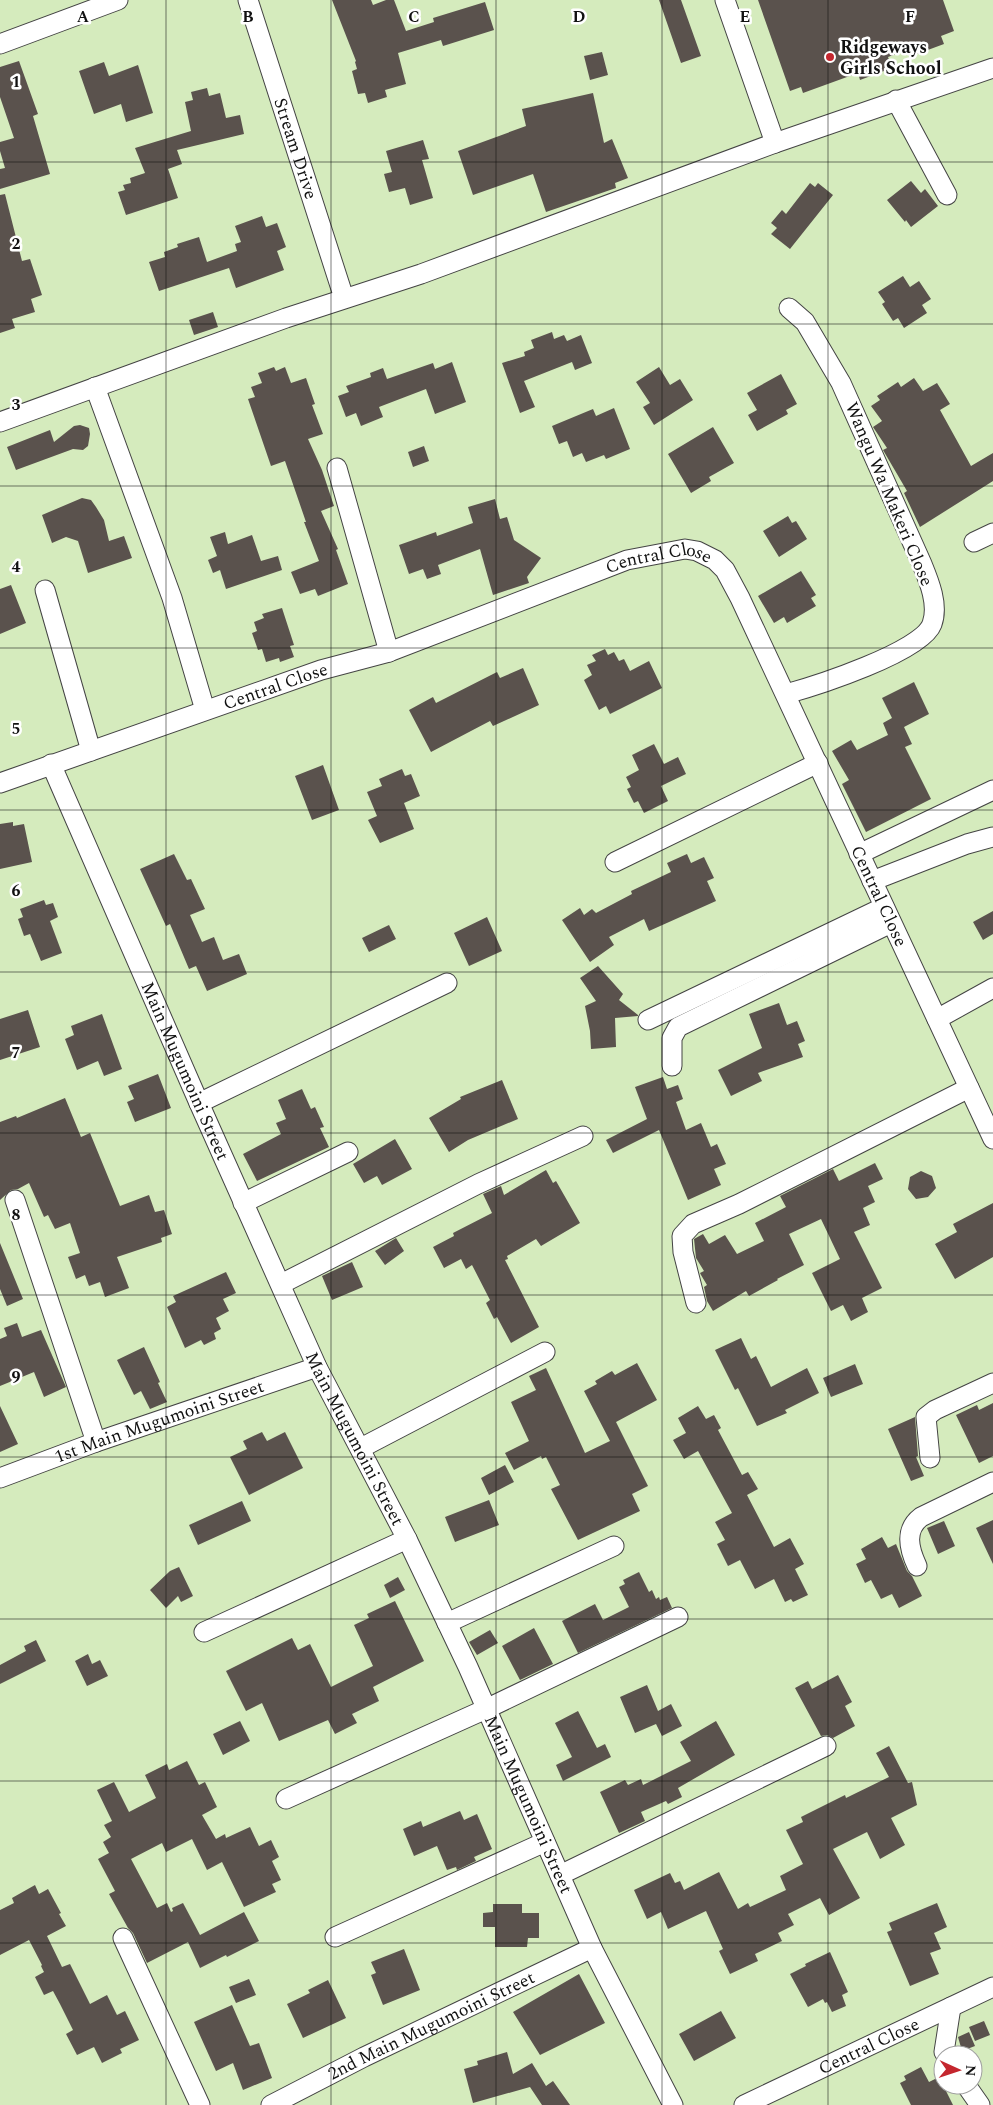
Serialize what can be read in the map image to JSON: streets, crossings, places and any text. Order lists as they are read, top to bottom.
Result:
{
  "streets": {
    "street": [
      "Stream Drive",
      "Wangu Wa Makeri Close",
      "Central Close",
      "Main Mugumoini Street",
      "1st Main Mugumoini Street",
      "2nd Main Mugumoini Street"
    ]
  },
  "crossings": [
    ["Wangu Wa Makeri Close", "Central Close"],
    ["Central Close", "Main Mugumoini Street"],
    ["Main Mugumoini Street", "1st Main Mugumoini Street"],
    ["Main Mugumoini Street", "2nd Main Mugumoini Street"]
  ],
  "places": ["Ridgeways Girls School"],
  "north": "right",
  "grid": {
    "columns": [
      "A",
      "B",
      "C",
      "D",
      "E",
      "F"
    ],
    "rows": [
      "1",
      "2",
      "3",
      "4",
      "5",
      "6",
      "7",
      "8",
      "9"
    ]
  }
}
